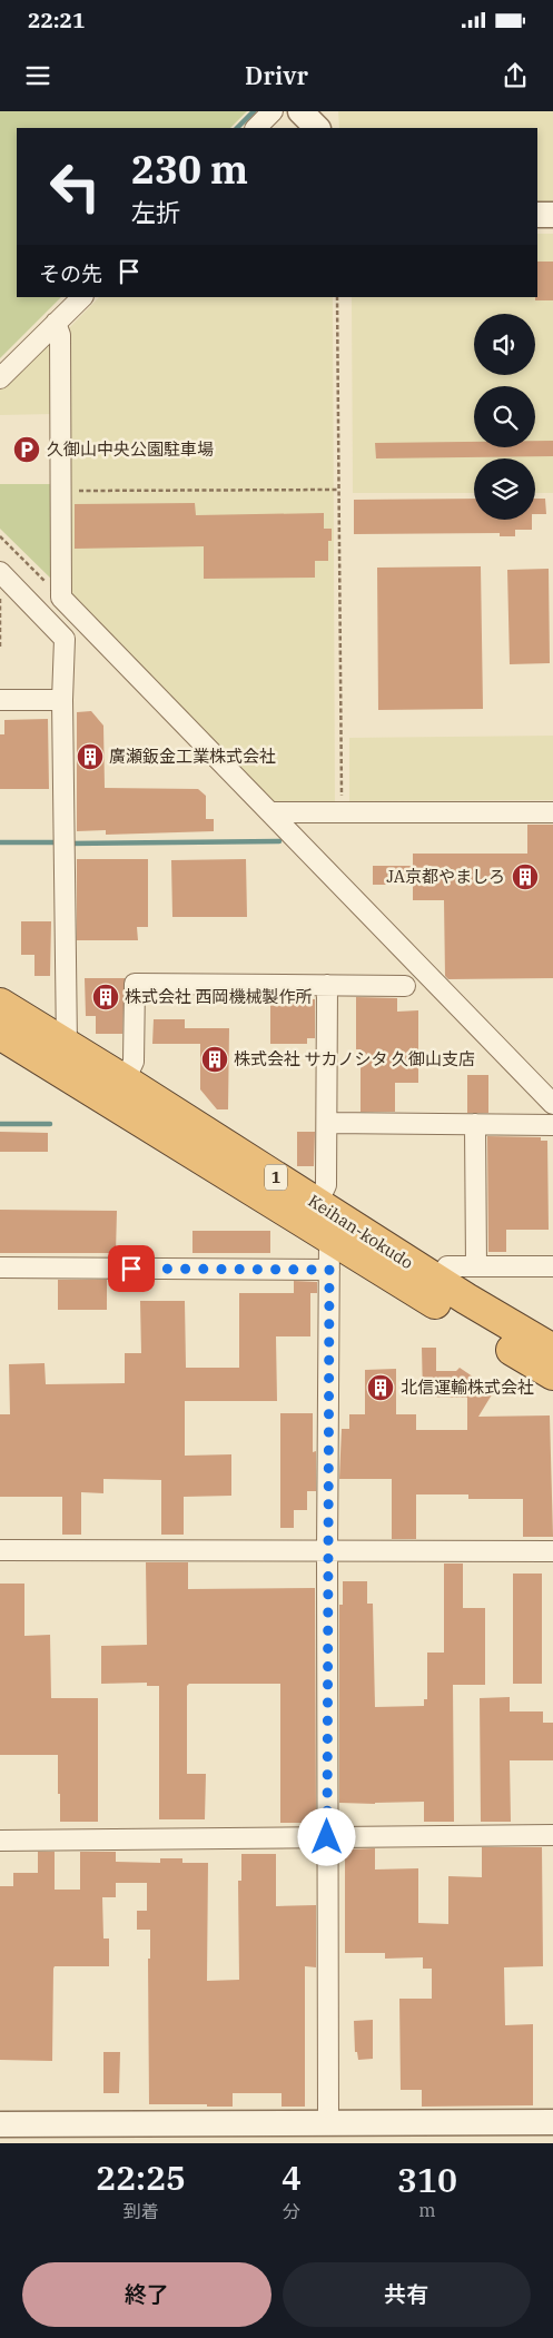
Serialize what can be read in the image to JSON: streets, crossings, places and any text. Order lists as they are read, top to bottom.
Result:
{
  "streets": {
    "highway": ["1", "Keihan-kokudo"]
  },
  "places": {
    "parking": ["久御山中央公園駐車場"],
    "building": [
      "廣瀬鈑金工業株式会社",
      "JA京都やましろ",
      "株式会社 西岡機械製作所",
      "株式会社 サカノシタ 久御山支店",
      "北信運輸株式会社"
    ]
  },
  "page": {
    "status": "22:21",
    "header": "Drivr",
    "turn": ["230 m", "左折"],
    "then": "その先",
    "eta": [
      "22:25",
      "到着",
      "4",
      "分",
      "310",
      "m"
    ],
    "buttons": ["終了", "共有"]
  }
}
